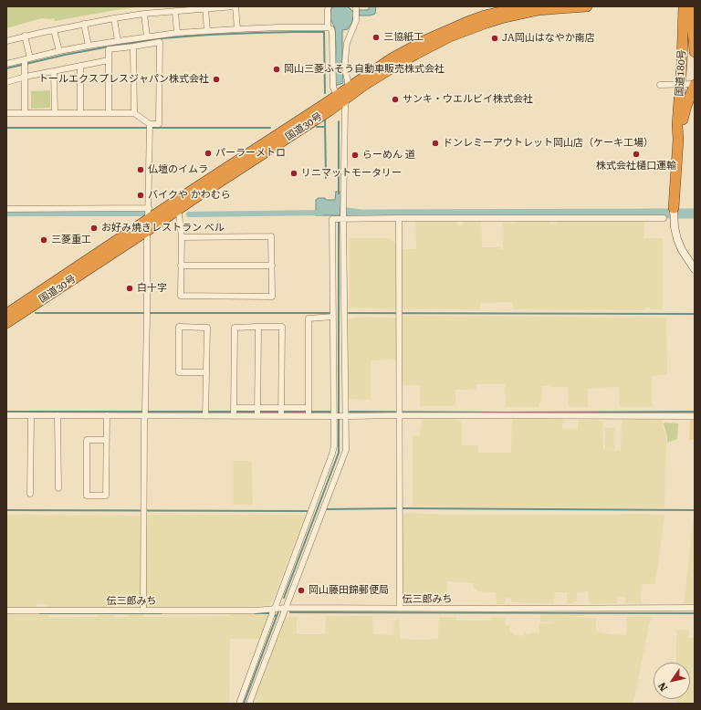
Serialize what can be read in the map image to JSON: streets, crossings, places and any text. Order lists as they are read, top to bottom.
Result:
{
  "streets": {
    "highway": ["国道180号", "国道30号"],
    "street": ["伝三郎みち"]
  },
  "places": [
    "三協紙工",
    "JA岡山はなやか南店",
    "岡山三菱ふそう自動車販売株式会社",
    "トールエクスプレスジャパン株式会社",
    "サンキ・ウエルビイ株式会社",
    "ドンレミーアウトレット岡山店（ケーキ工場）",
    "パーラーメトロ",
    "株式会社樋口運輸",
    "らーめん 道",
    "仏壇のイムラ",
    "リニマットモータリー",
    "バイクや かわむら",
    "お好み焼きレストラン ベル",
    "三菱重工",
    "白十字",
    "岡山藤田錦郵便局"
  ],
  "north": "bottom left"
}
